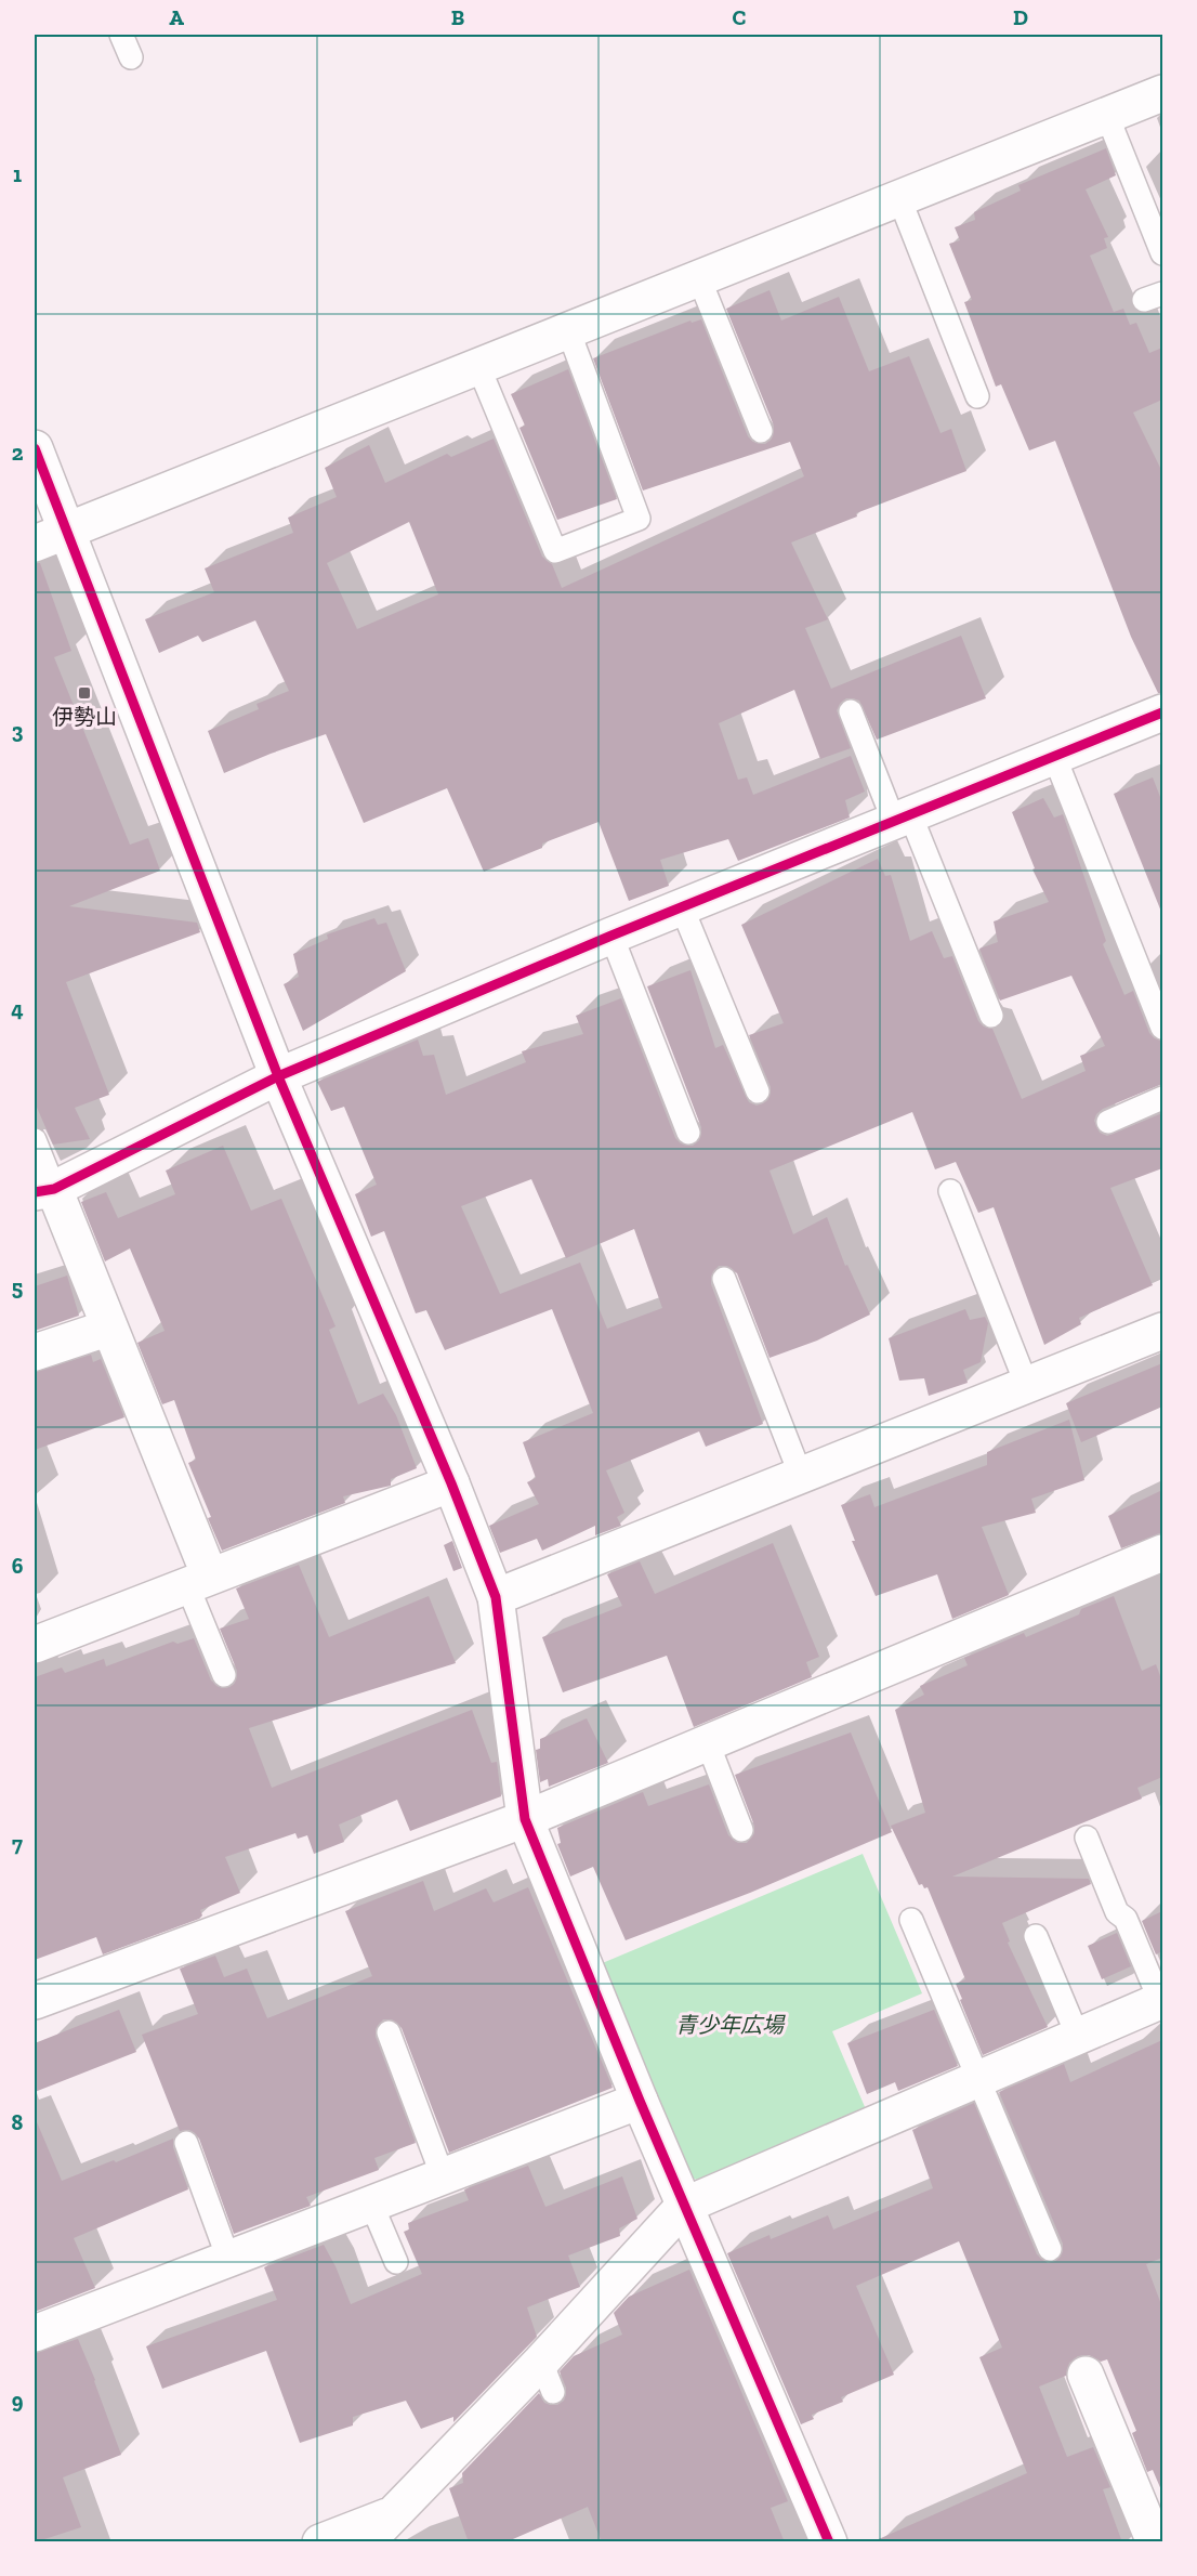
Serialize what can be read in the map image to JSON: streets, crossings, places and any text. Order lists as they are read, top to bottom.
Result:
{
  "parks": ["青少年広場"],
  "places": {
    "transit": ["伊勢山"]
  },
  "grid": {
    "columns": [
      "A",
      "B",
      "C",
      "D"
    ],
    "rows": [
      "1",
      "2",
      "3",
      "4",
      "5",
      "6",
      "7",
      "8",
      "9"
    ]
  }
}
